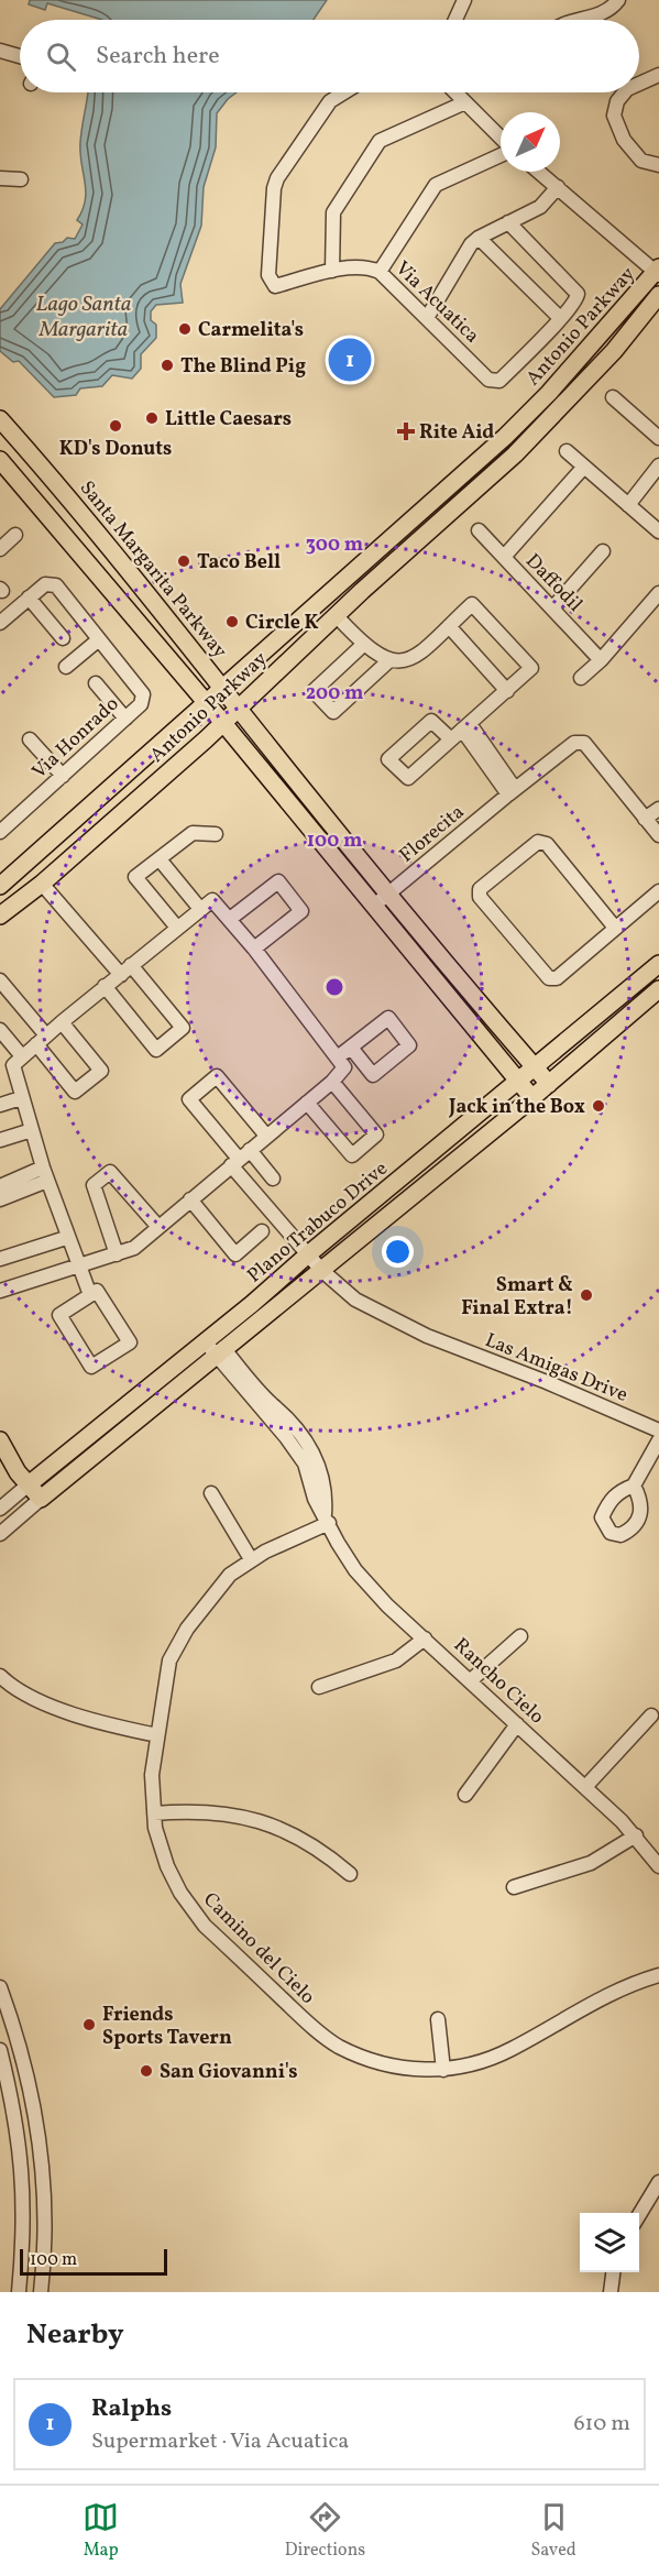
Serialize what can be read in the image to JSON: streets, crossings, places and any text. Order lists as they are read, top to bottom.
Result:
{
  "streets": {
    "main road": ["Antonio Parkway", "Santa Margarita Parkway", "Plano Trabuco Drive"],
    "street": [
      "Via Acuatica",
      "Daffodil",
      "Via Honrado",
      "Florecita",
      "Las Amigas Drive",
      "Rancho Cielo",
      "Camino del Cielo"
    ]
  },
  "crossings": [
    ["Antonio Parkway", "Santa Margarita Parkway"],
    ["Santa Margarita Parkway", "Florecita"],
    ["Santa Margarita Parkway", "Plano Trabuco Drive"],
    ["Plano Trabuco Drive", "Las Amigas Drive"],
    ["Plano Trabuco Drive", "Rancho Cielo"],
    ["Rancho Cielo", "Camino del Cielo"]
  ],
  "water": ["Lago Santa Margarita"],
  "places": {
    "other": [
      "Carmelita's",
      "The Blind Pig",
      "Little Caesars",
      "KD's Donuts",
      "Taco Bell",
      "Circle K",
      "Jack in the Box",
      "Smart & Final Extra!",
      "Friends Sports Tavern",
      "San Giovanni's"
    ],
    "health": ["Rite Aid"]
  },
  "scale_bar": "100 m",
  "north": "top right",
  "page": {
    "search": "Search here",
    "pins": "1",
    "scale": "100 m",
    "heading": "Nearby",
    "list": [
      {
        "mark": "1",
        "name": "Ralphs",
        "note": "Supermarket · Via Acuatica",
        "value": "610 m"
      }
    ],
    "nav": ["Map", "Directions", "Saved"]
  },
  "rings": ["300 m", "200 m", "100 m"]
}
